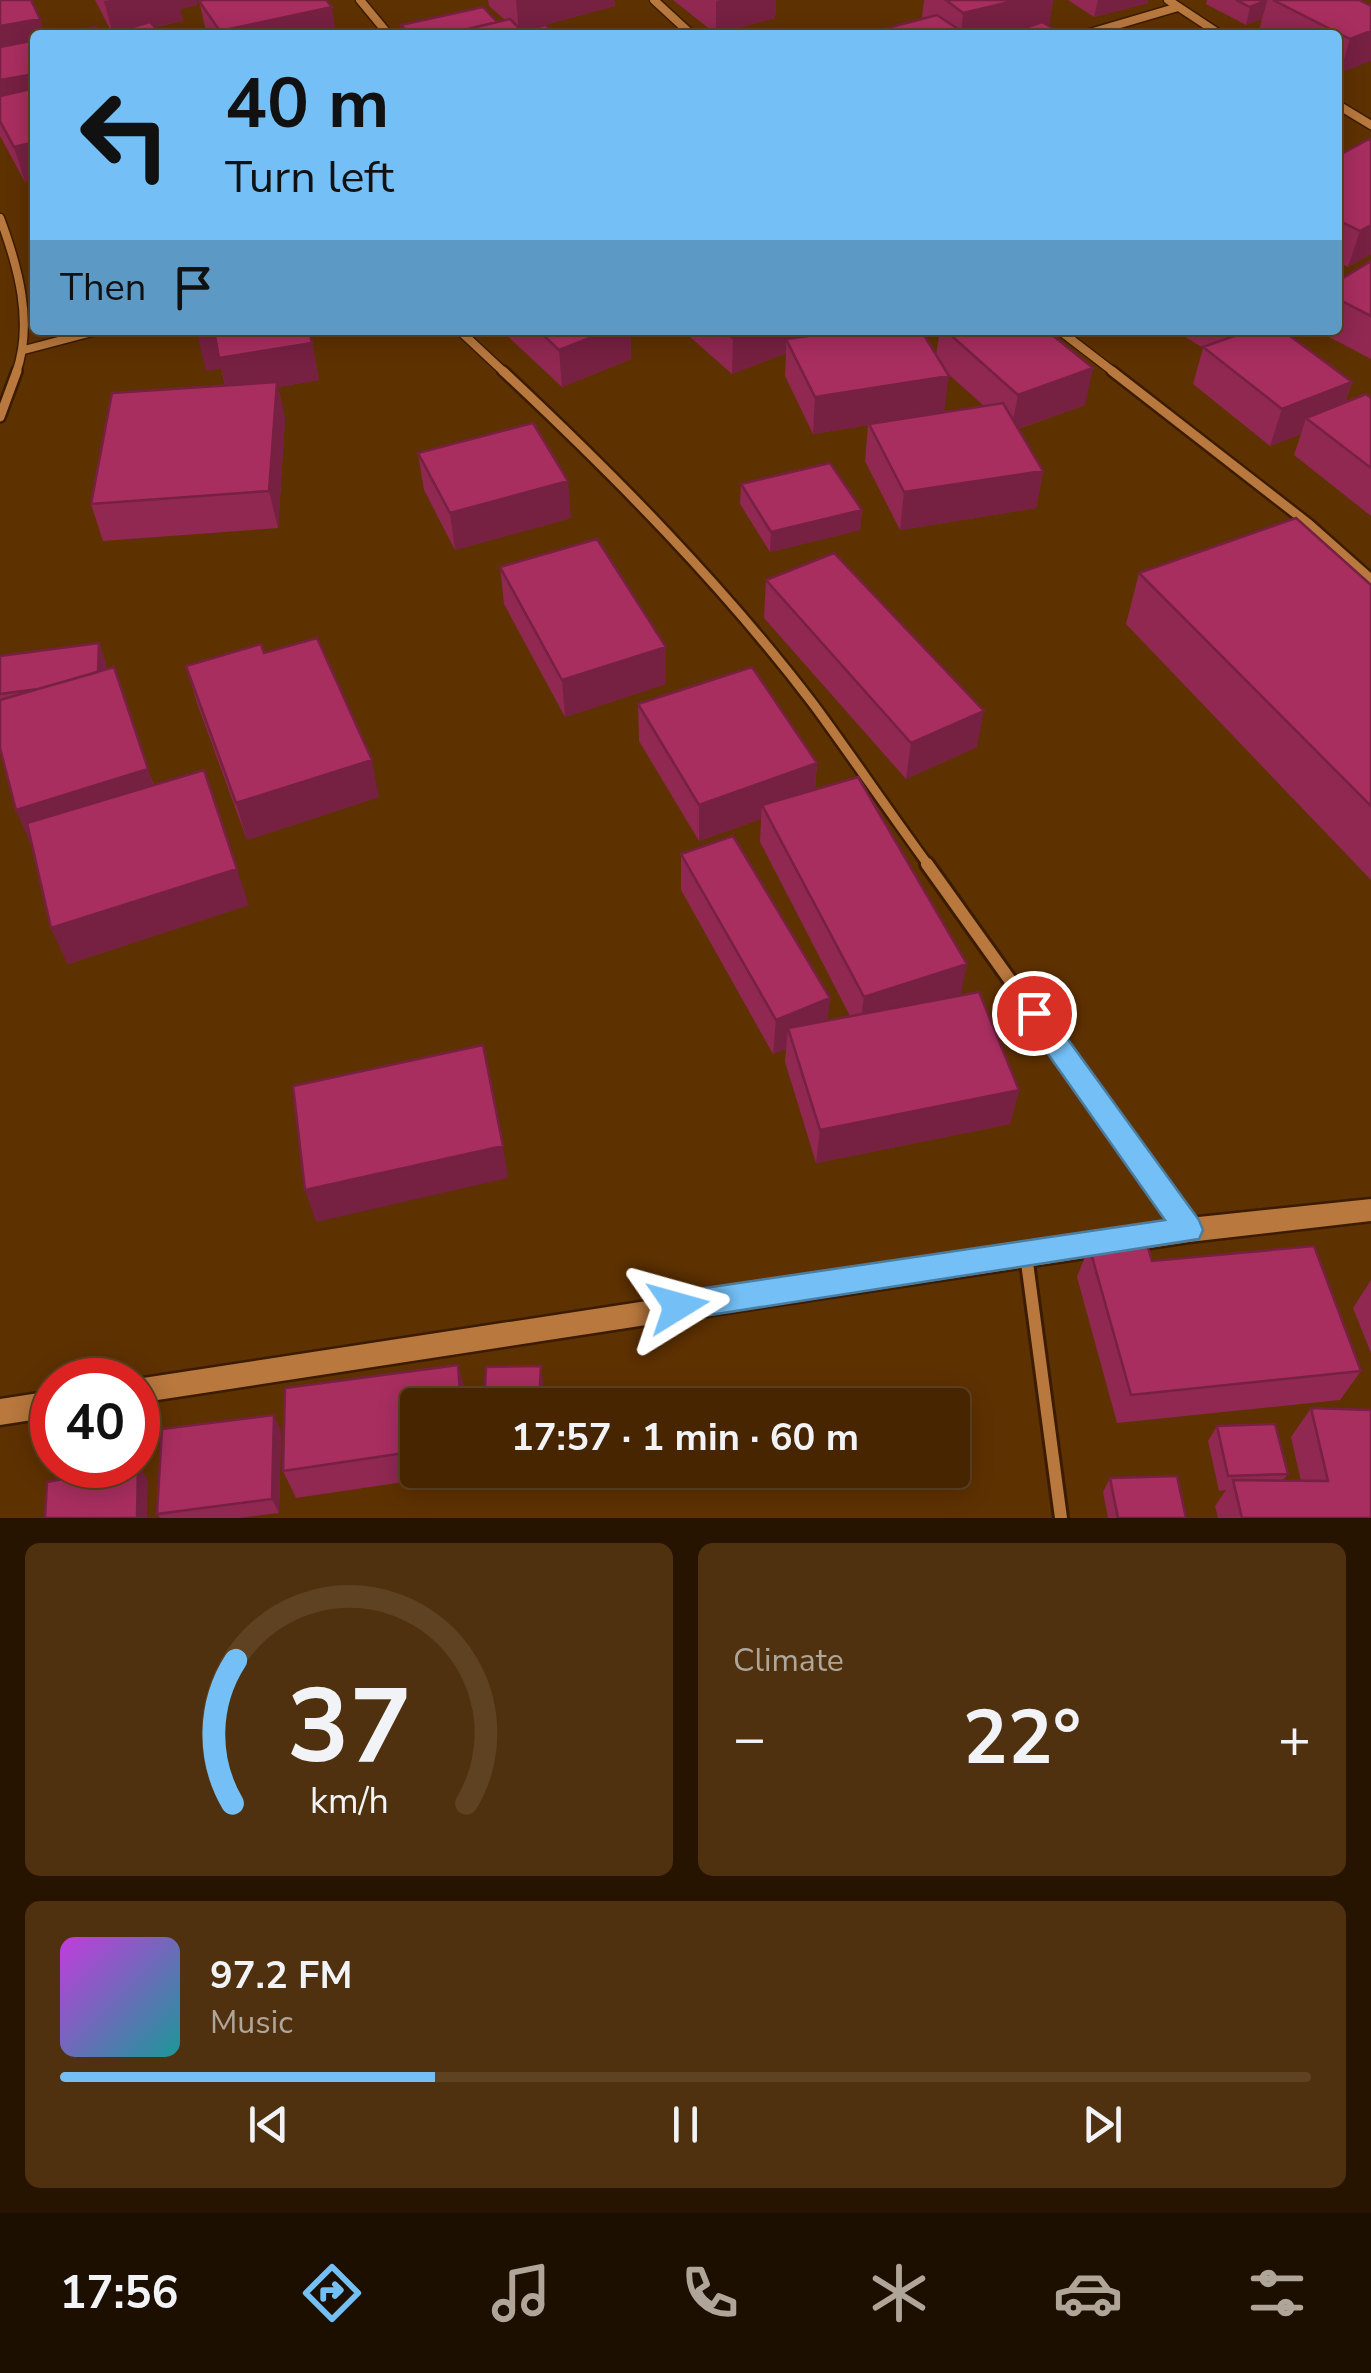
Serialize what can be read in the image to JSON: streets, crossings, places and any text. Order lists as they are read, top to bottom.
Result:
{
  "page": {
    "turn": ["40 m", "Turn left"],
    "then": "Then",
    "limit": "40",
    "trip": "17:57 · 1 min · 60 m",
    "tile": "Climate",
    "heat": ["−", "22°", "+"],
    "song": ["97.2 FM", "Music"],
    "tabs": "17:56",
    "gauge": ["37", "km/h"]
  }
}
